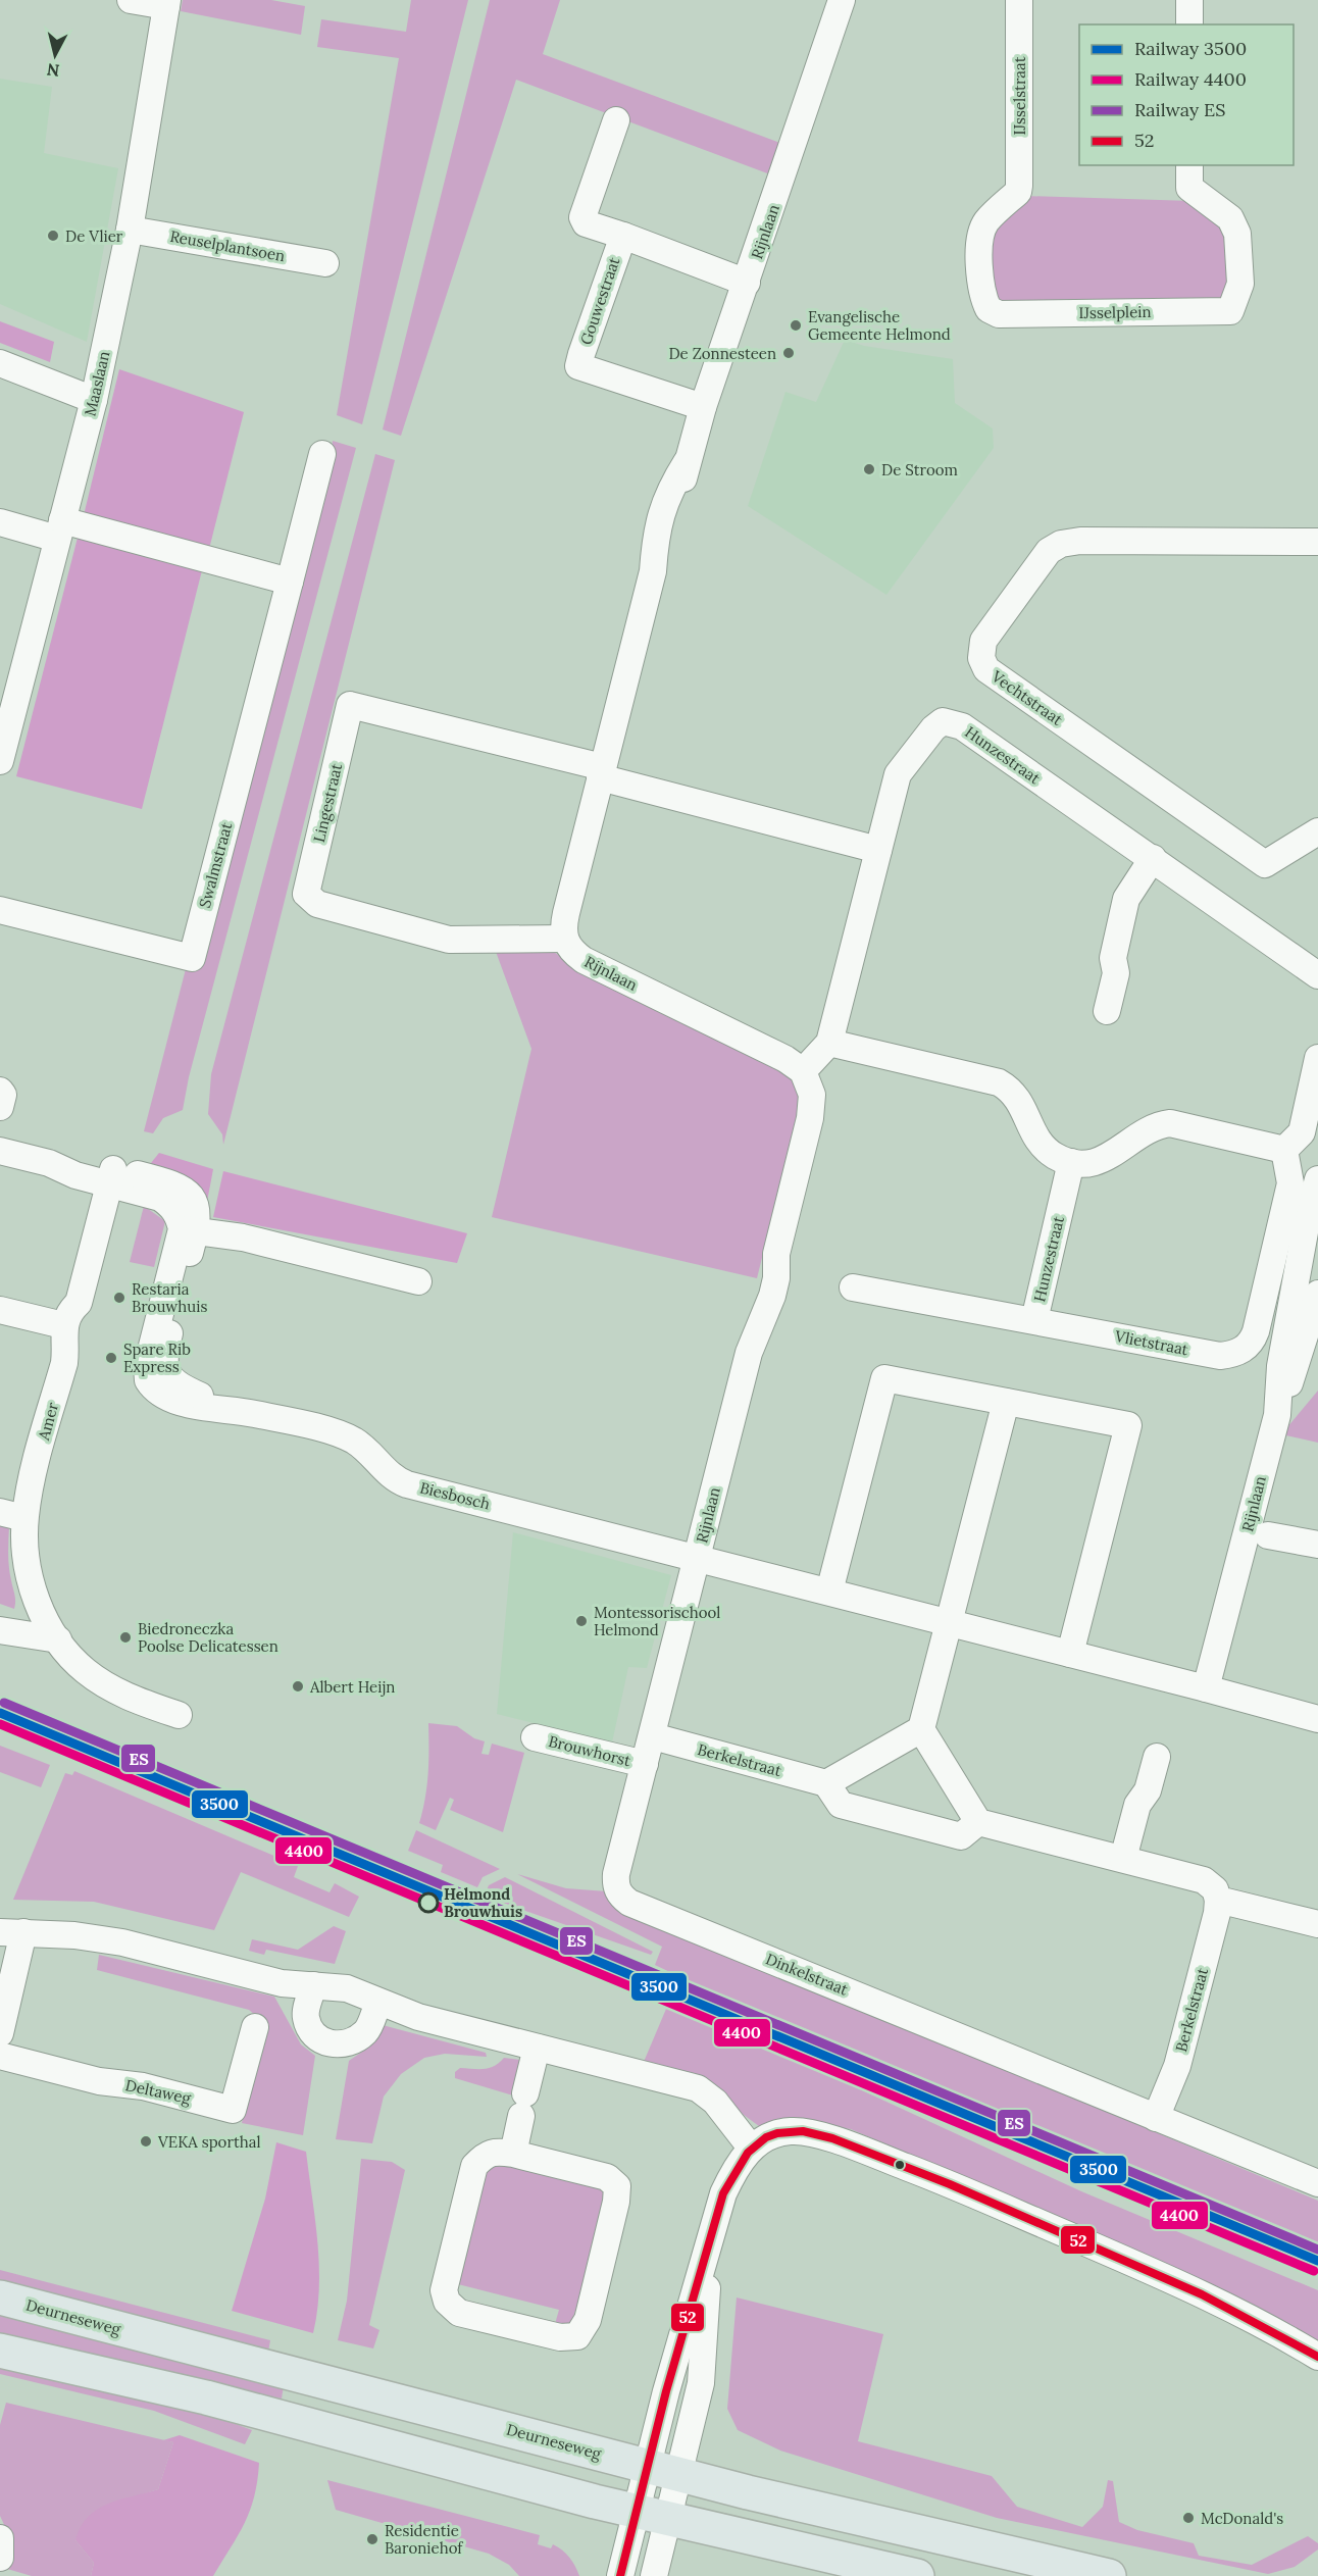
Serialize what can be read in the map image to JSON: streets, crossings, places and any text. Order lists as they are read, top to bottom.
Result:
{
  "streets": {
    "main road": ["Deurneseweg"],
    "street": [
      "IJsselstraat",
      "Rijnlaan",
      "Reuselplantsoen",
      "Gouwestraat",
      "IJsselplein",
      "Maaslaan",
      "Vechtstraat",
      "Hunzestraat",
      "Lingestraat",
      "Swalmstraat",
      "Vlietstraat",
      "Amer",
      "Biesbosch",
      "Brouwhorst",
      "Berkelstraat",
      "Dinkelstraat",
      "Deltaweg"
    ]
  },
  "crossings": [
    ["IJsselstraat", "IJsselplein"],
    ["Rijnlaan", "Gouwestraat"],
    ["Rijnlaan", "Hunzestraat"],
    ["Rijnlaan", "Lingestraat"],
    ["Rijnlaan", "Biesbosch"],
    ["Rijnlaan", "Dinkelstraat"],
    ["Reuselplantsoen", "Maaslaan"],
    ["Hunzestraat", "Vlietstraat"],
    ["Biesbosch", "Dinkelstraat"],
    ["Brouwhorst", "Dinkelstraat"],
    ["Berkelstraat", "Dinkelstraat"]
  ],
  "places": [
    "De Vlier",
    "Evangelische Gemeente Helmond",
    "De Zonnesteen",
    "De Stroom",
    "Restaria Brouwhuis",
    "Spare Rib Express",
    "Montessorischool Helmond",
    "Biedroneczka Poolse Delicatessen",
    "Albert Heijn",
    "Helmond Brouwhuis",
    "VEKA sporthal",
    "McDonald's",
    "Residentie Baroniehof"
  ],
  "lines": [
    "rail line ES",
    "rail line 3500",
    "rail line 4400",
    "transit line 52"
  ],
  "legend": [
    "Railway 3500",
    "Railway 4400",
    "Railway ES",
    "52"
  ],
  "north": "bottom"
}
